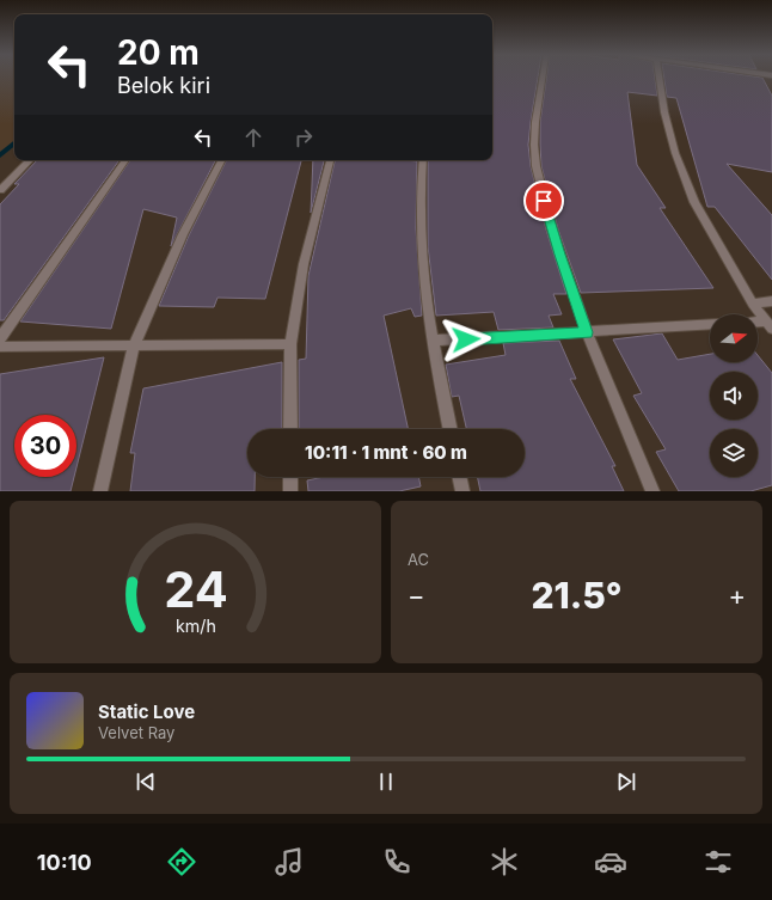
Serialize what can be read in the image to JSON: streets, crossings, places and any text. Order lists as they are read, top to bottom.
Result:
{
  "north": "right",
  "page": {
    "turn": ["20 m", "Belok kiri"],
    "limit": "30",
    "trip": "10:11 · 1 mnt · 60 m",
    "tile": "AC",
    "heat": ["−", "21.5°", "+"],
    "song": ["Static Love", "Velvet Ray"],
    "tabs": "10:10",
    "gauge": ["24", "km/h"]
  }
}
